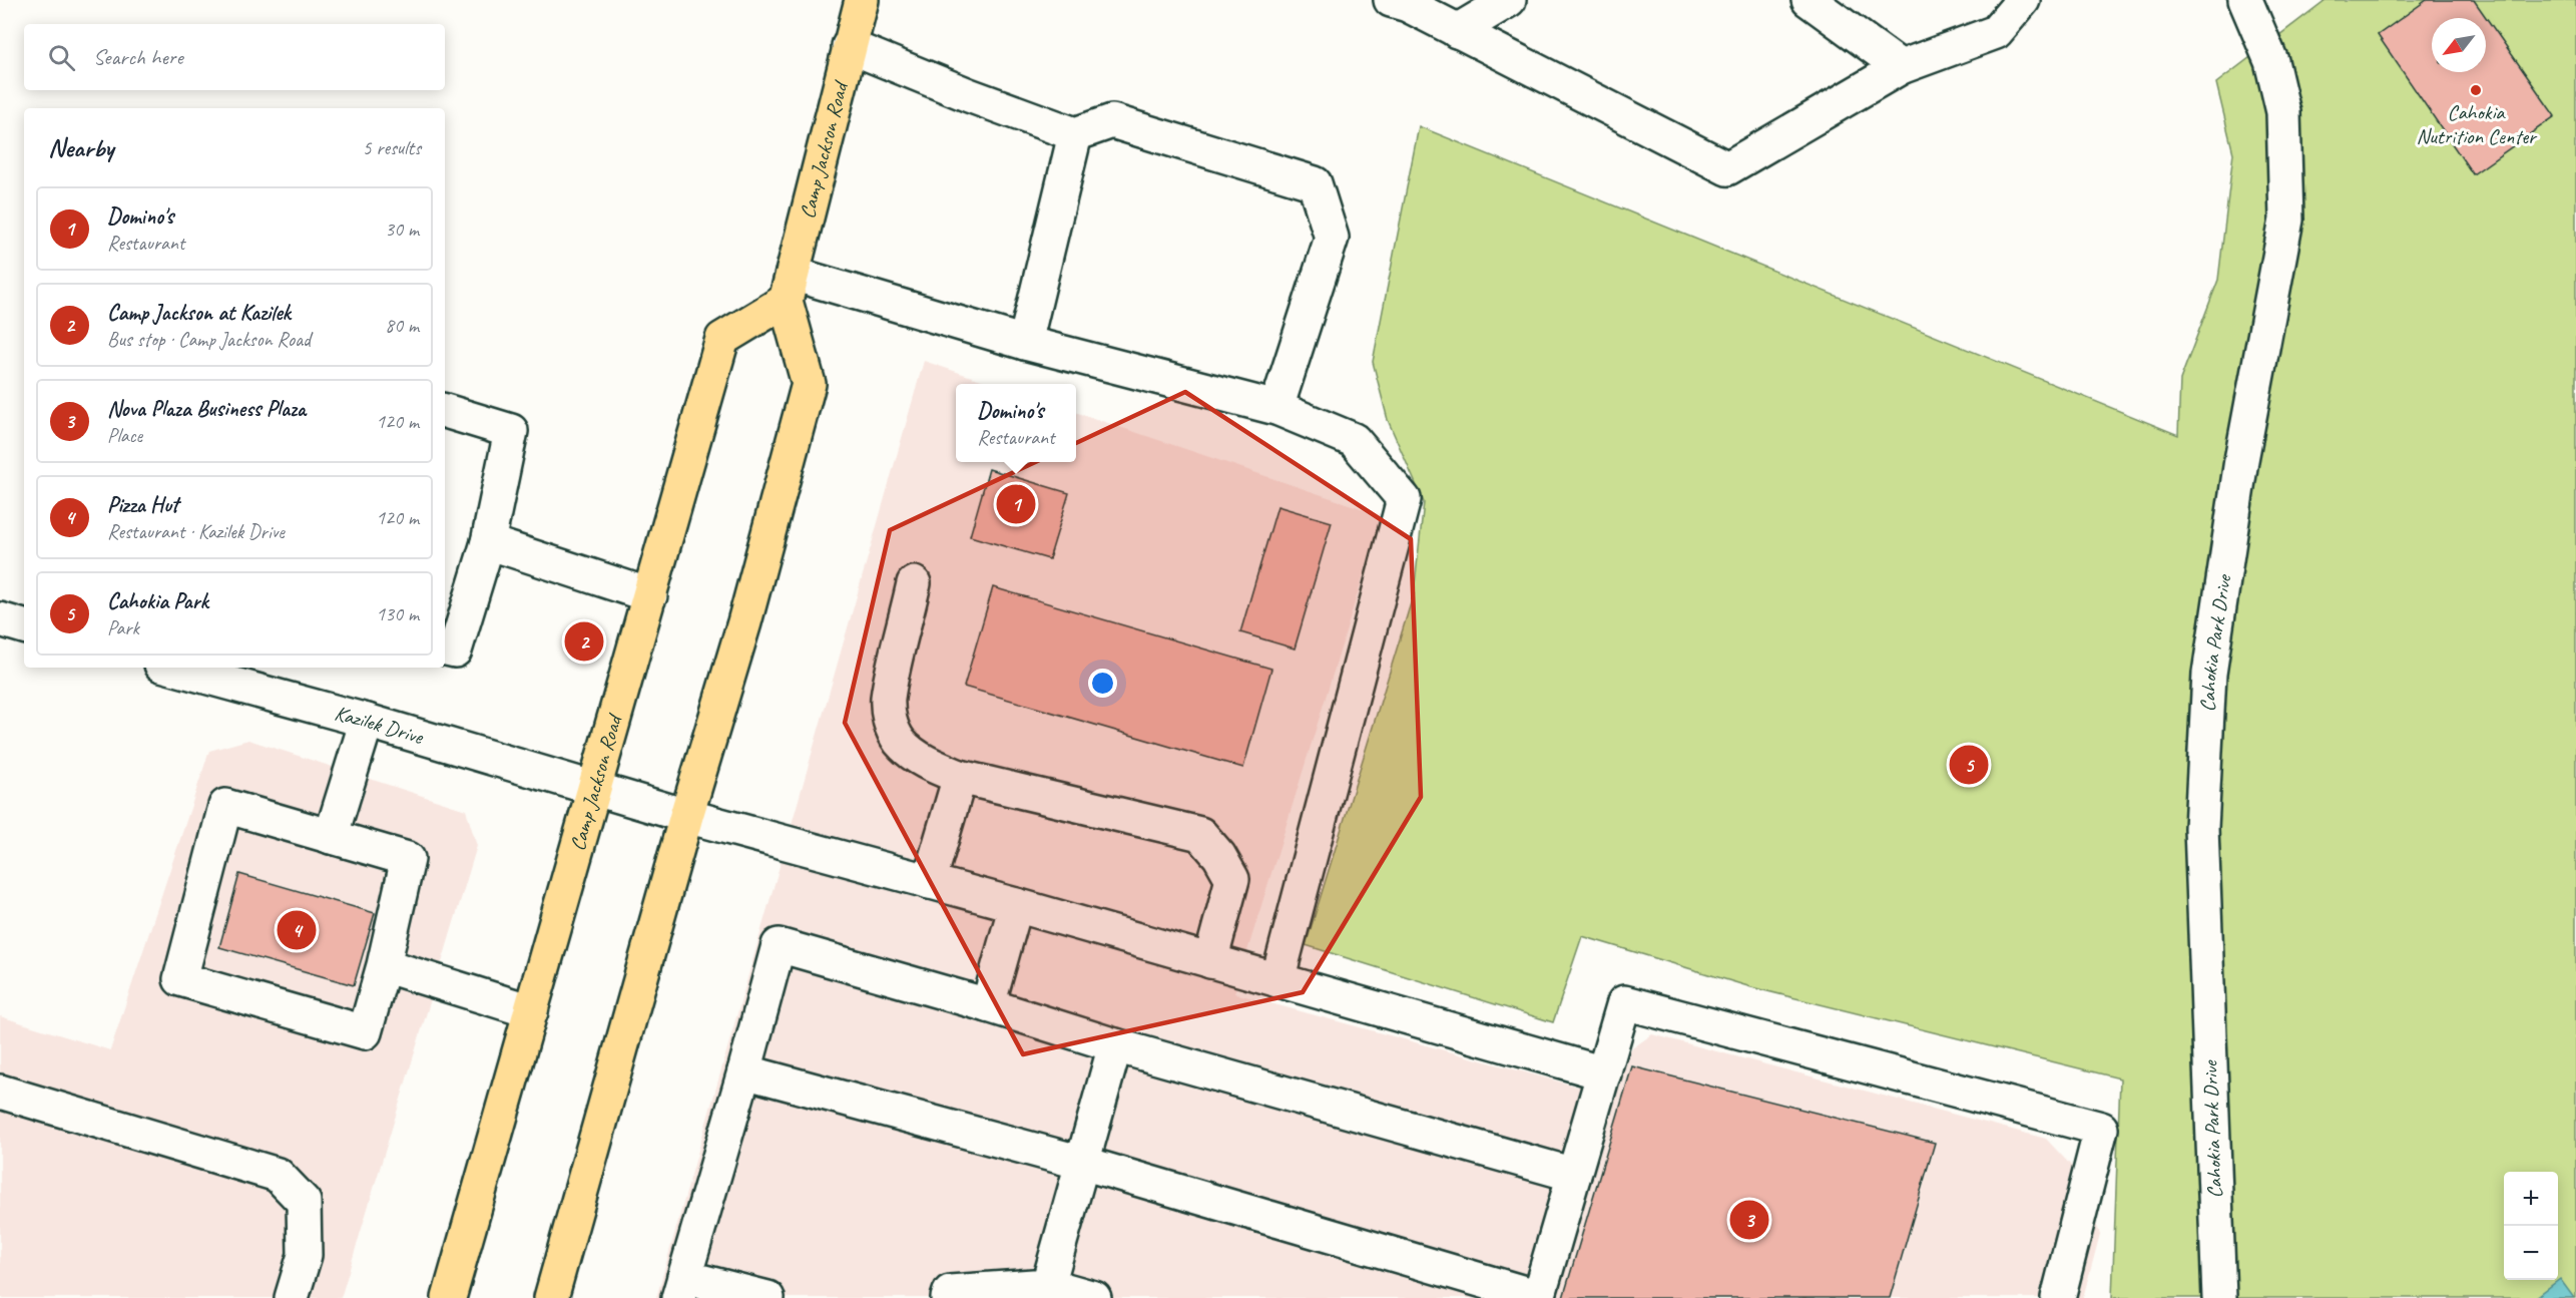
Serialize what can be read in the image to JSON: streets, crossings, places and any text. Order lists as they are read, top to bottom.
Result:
{
  "streets": {
    "main road": ["Camp Jackson Road"],
    "street": ["Cahokia Park Drive", "Kazilek Drive"]
  },
  "crossings": [
    ["Camp Jackson Road", "Kazilek Drive"]
  ],
  "places": ["Cahokia Nutrition Center"],
  "north": "bottom left",
  "page": {
    "search": "Search here",
    "heading": ["Nearby", "5 results"],
    "list": [
      {
        "mark": "1",
        "name": "Domino's",
        "note": "Restaurant",
        "value": "30 m"
      },
      {
        "mark": "2",
        "name": "Camp Jackson at Kazilek",
        "note": "Bus stop · Camp Jackson Road",
        "value": "80 m"
      },
      {
        "mark": "3",
        "name": "Nova Plaza Business Plaza",
        "note": "Place",
        "value": "120 m"
      },
      {
        "mark": "4",
        "name": "Pizza Hut",
        "note": "Restaurant · Kazilek Drive",
        "value": "120 m"
      },
      {
        "mark": "5",
        "name": "Cahokia Park",
        "note": "Park",
        "value": "130 m"
      }
    ],
    "popup": ["Domino's", "Restaurant"],
    "pins": [
      "1",
      "2",
      "5",
      "4",
      "3"
    ],
    "map_buttons": ["+", "−"]
  }
}
